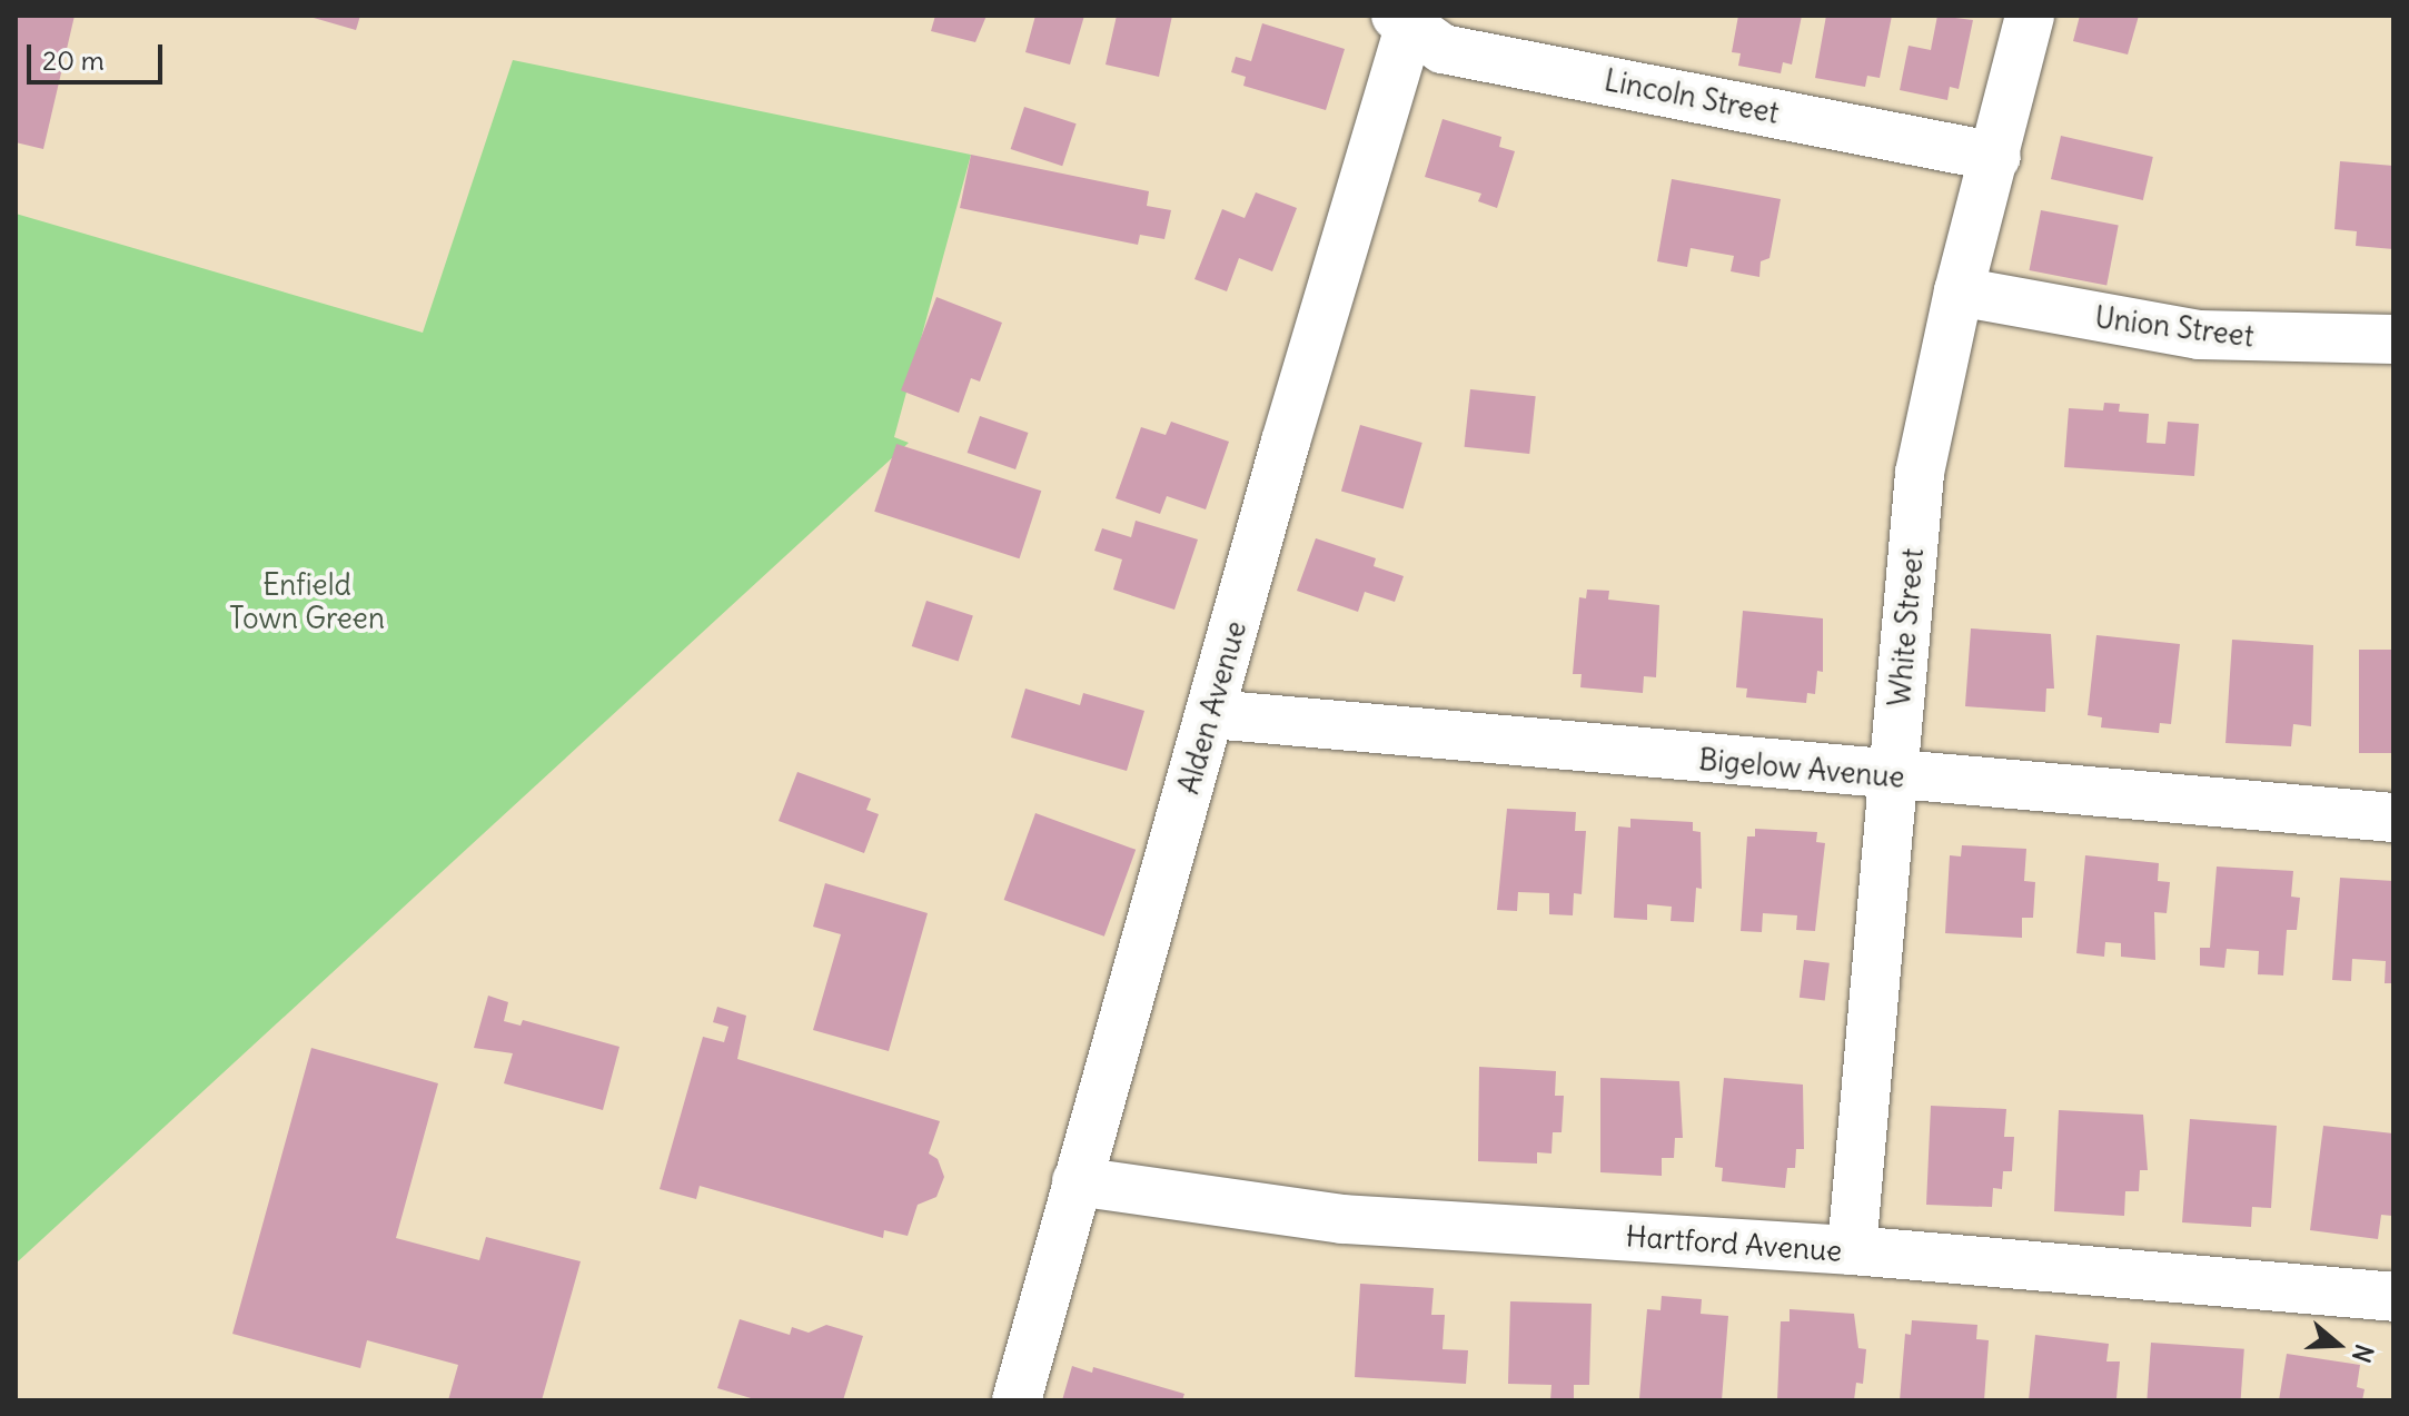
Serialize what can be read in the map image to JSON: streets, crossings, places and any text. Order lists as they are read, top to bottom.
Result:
{
  "streets": {
    "street": [
      "Lincoln Street",
      "Union Street",
      "White Street",
      "Alden Avenue",
      "Bigelow Avenue",
      "Hartford Avenue"
    ]
  },
  "crossings": [
    ["Lincoln Street", "White Street"],
    ["Lincoln Street", "Alden Avenue"],
    ["Union Street", "White Street"],
    ["White Street", "Bigelow Avenue"],
    ["White Street", "Hartford Avenue"],
    ["Alden Avenue", "Bigelow Avenue"],
    ["Alden Avenue", "Hartford Avenue"]
  ],
  "parks": ["Enfield Town Green"],
  "scale_bar": "20 m",
  "north": "right"
}
